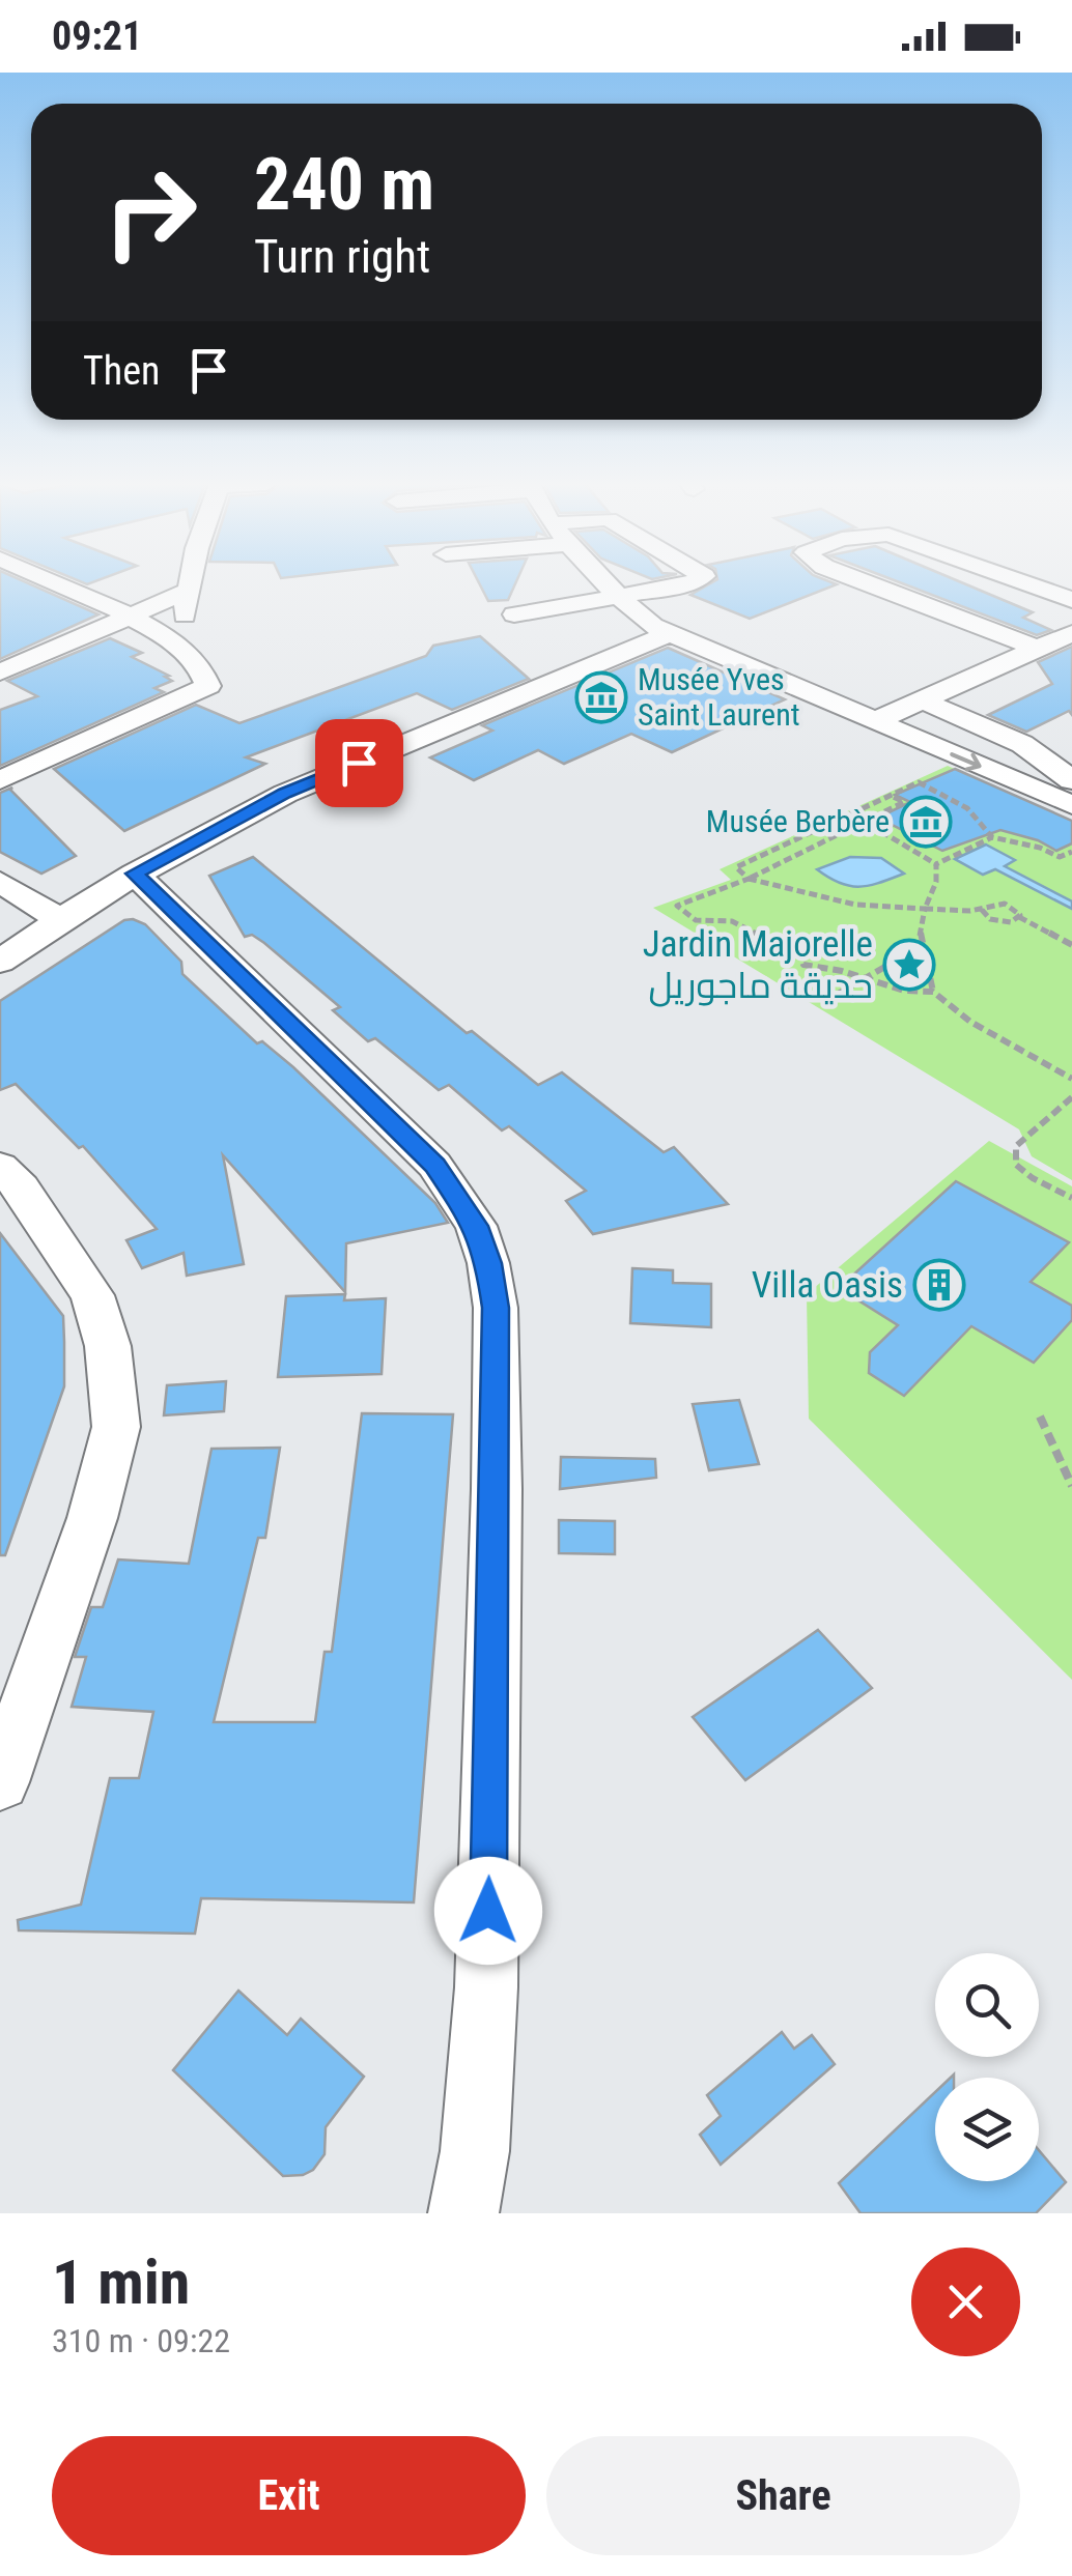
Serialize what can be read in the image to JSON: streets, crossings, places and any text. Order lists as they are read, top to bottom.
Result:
{
  "places": {
    "museum": ["Musée Yves Saint Laurent", "Musée Berbère"],
    "place": ["Jardin Majorelle حديقة ماجوريل"],
    "building": ["Villa Oasis"]
  },
  "page": {
    "status": "09:21",
    "turn": ["240 m", "Turn right"],
    "then": "Then",
    "heading": ["1 min", "310 m · 09:22"],
    "buttons": ["Exit", "Share"]
  }
}
